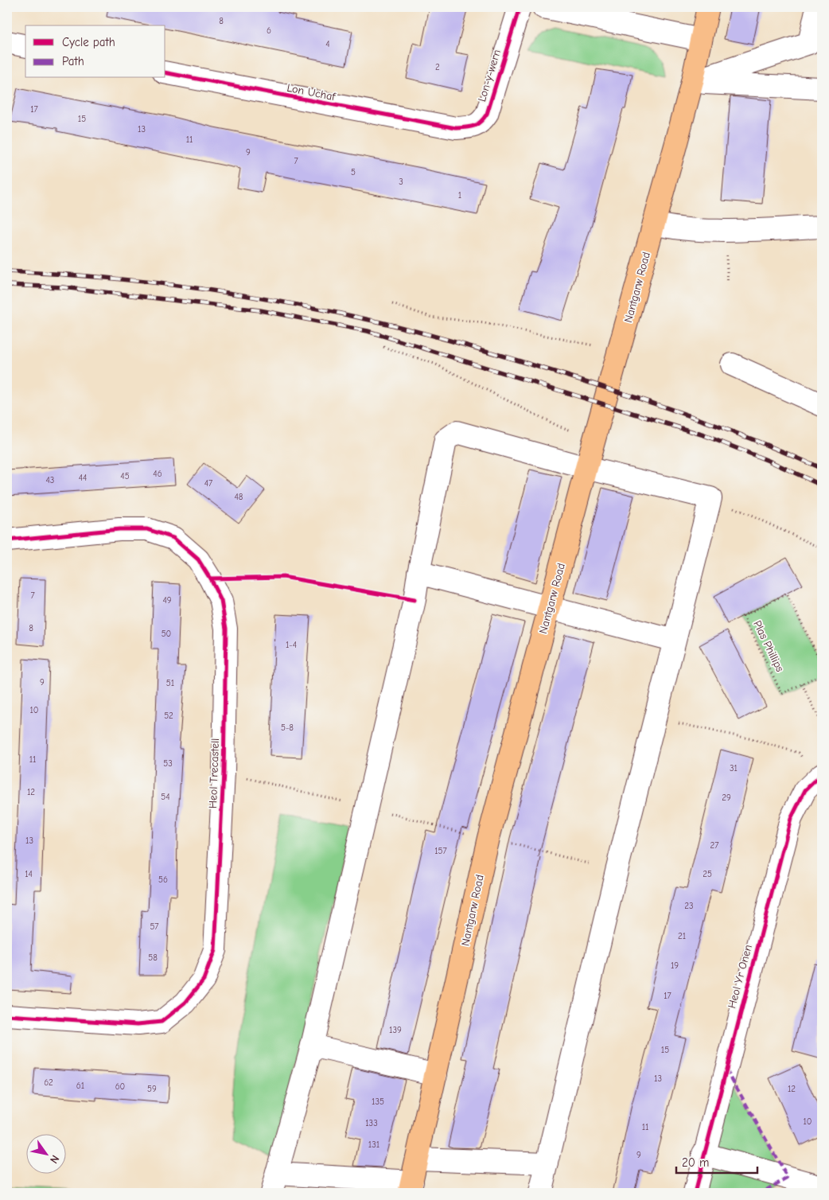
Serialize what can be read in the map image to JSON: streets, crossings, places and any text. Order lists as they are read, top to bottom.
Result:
{
  "streets": {
    "main road": ["Nantgarw Road"],
    "street": [
      "Lon-y-wern",
      "Lon Uchaf",
      "Heol Trecastell",
      "Heol Yr Onen"
    ],
    "path": ["Plas Phillips"]
  },
  "crossings": [
    ["Lon-y-wern", "Lon Uchaf"]
  ],
  "house_numbers": [
    "8",
    "6",
    "4",
    "2",
    "17",
    "15",
    "13",
    "11",
    "9",
    "7",
    "5",
    "3",
    "1",
    "46",
    "45",
    "44",
    "43",
    "47",
    "48",
    "7",
    "49",
    "8",
    "50",
    "1-4",
    "9",
    "51",
    "10",
    "52",
    "5-8",
    "11",
    "53",
    "31",
    "12",
    "54",
    "29",
    "13",
    "27",
    "157",
    "14",
    "25",
    "56",
    "23",
    "57",
    "21",
    "58",
    "19",
    "17",
    "139",
    "15",
    "13",
    "62",
    "61",
    "60",
    "59",
    "12",
    "135",
    "10",
    "133",
    "11",
    "131",
    "9"
  ],
  "legend": ["Cycle path", "Path"],
  "scale_bar": "20 m",
  "north": "bottom right"
}
